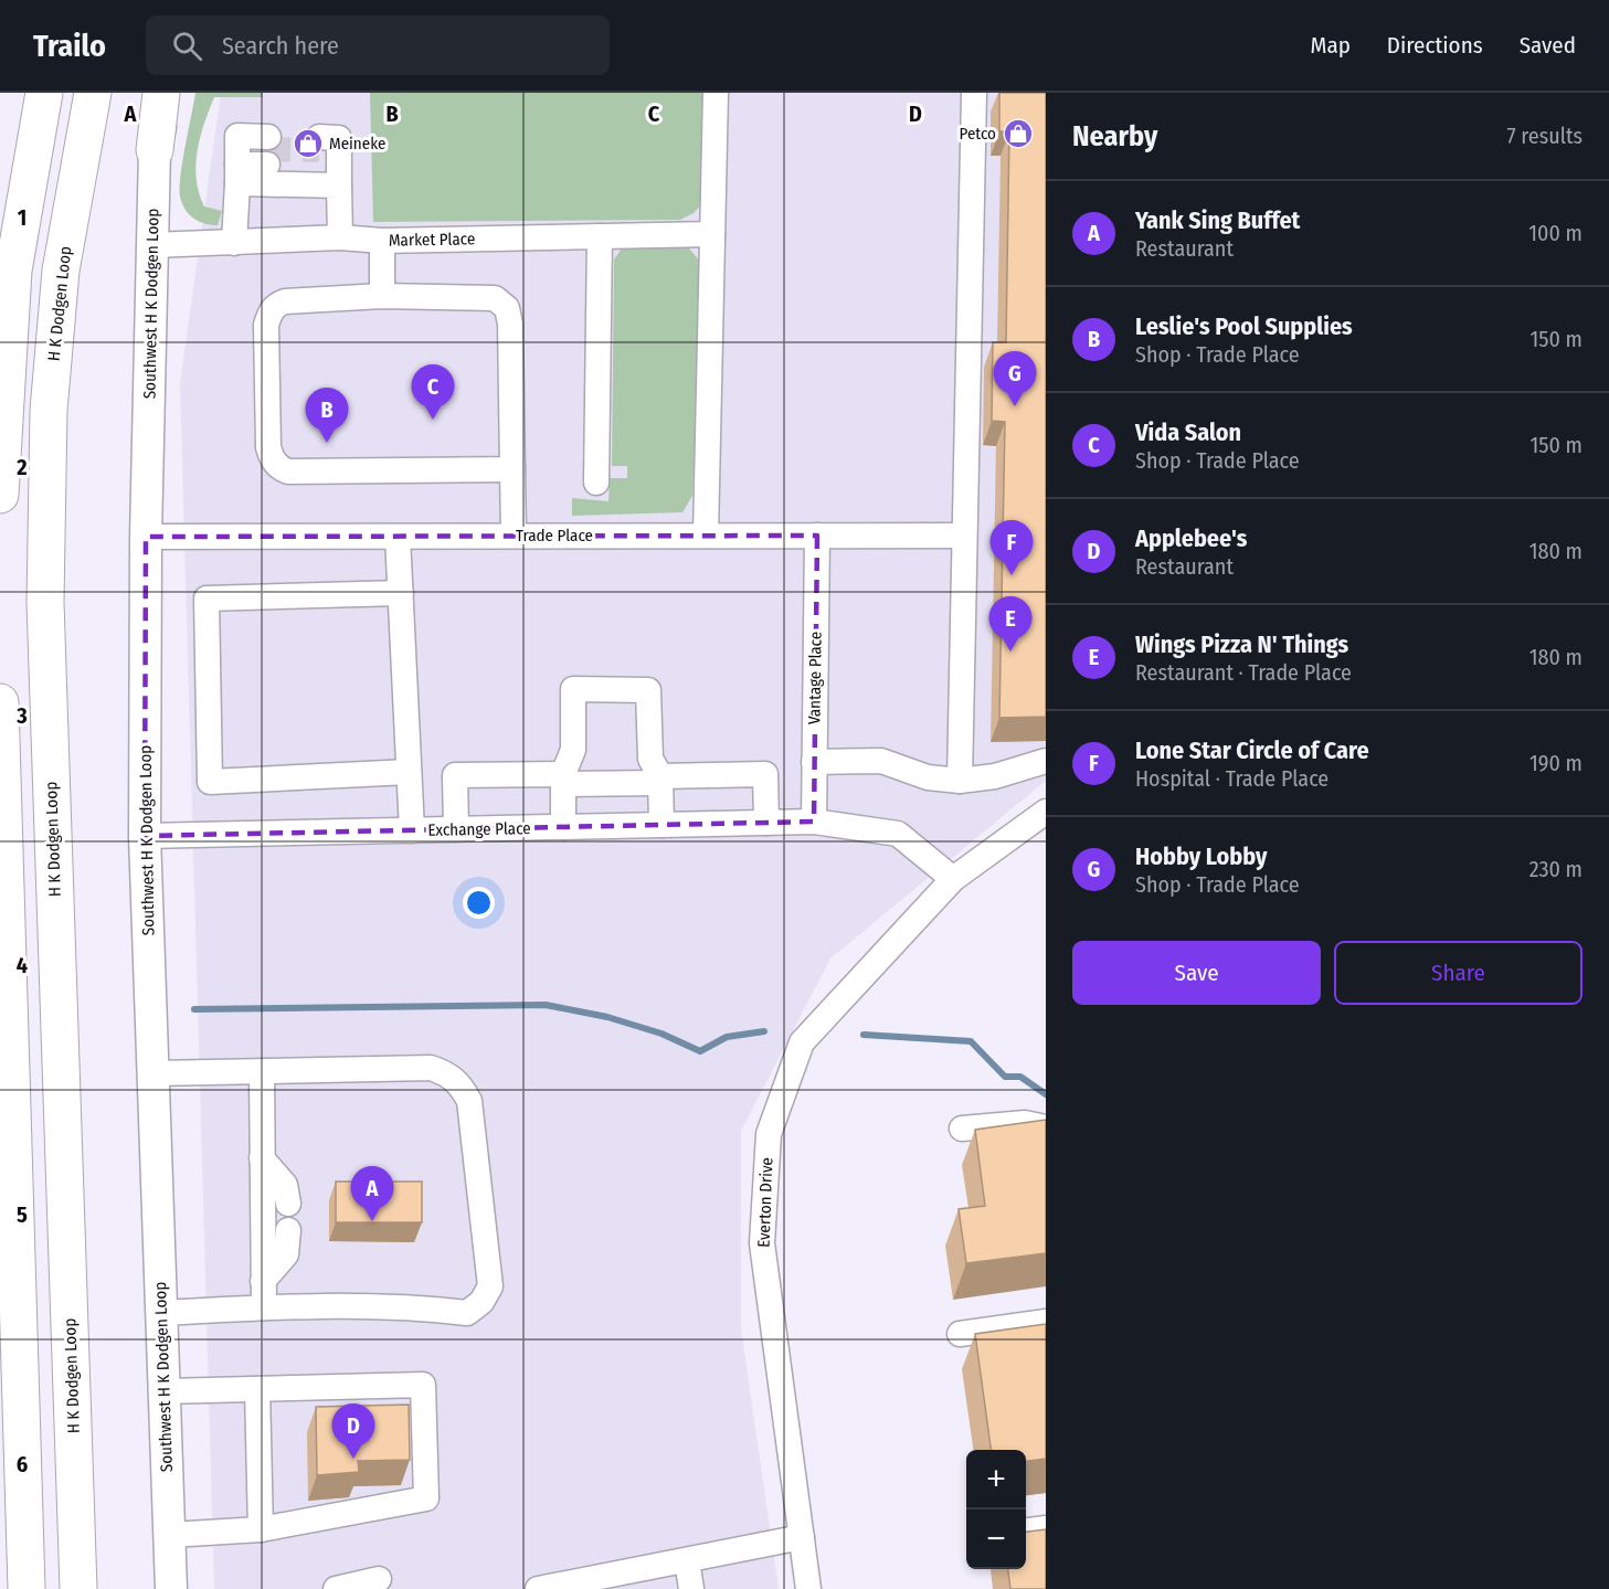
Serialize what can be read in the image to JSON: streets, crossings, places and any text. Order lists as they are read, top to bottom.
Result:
{
  "streets": {
    "highway": ["H K Dodgen Loop"],
    "main road": ["Southwest H K Dodgen Loop"],
    "street": [
      "Market Place",
      "Trade Place",
      "Vantage Place",
      "Exchange Place",
      "Everton Drive"
    ]
  },
  "crossings": [
    ["Market Place", "Southwest H K Dodgen Loop"],
    ["Southwest H K Dodgen Loop", "Trade Place"],
    ["Southwest H K Dodgen Loop", "Exchange Place"],
    ["Trade Place", "Vantage Place"],
    ["Vantage Place", "Exchange Place"],
    ["Exchange Place", "Everton Drive"]
  ],
  "places": {
    "shop": ["Petco", "Meineke"]
  },
  "page": {
    "header": "Trailo",
    "search": "Search here",
    "nav": ["Map", "Directions", "Saved"],
    "heading": ["Nearby", "7 results"],
    "list": [
      {
        "mark": "A",
        "name": "Yank Sing Buffet",
        "note": "Restaurant",
        "value": "100 m"
      },
      {
        "mark": "B",
        "name": "Leslie's Pool Supplies",
        "note": "Shop · Trade Place",
        "value": "150 m"
      },
      {
        "mark": "C",
        "name": "Vida Salon",
        "note": "Shop · Trade Place",
        "value": "150 m"
      },
      {
        "mark": "D",
        "name": "Applebee's",
        "note": "Restaurant",
        "value": "180 m"
      },
      {
        "mark": "E",
        "name": "Wings Pizza N' Things",
        "note": "Restaurant · Trade Place",
        "value": "180 m"
      },
      {
        "mark": "F",
        "name": "Lone Star Circle of Care",
        "note": "Hospital · Trade Place",
        "value": "190 m"
      },
      {
        "mark": "G",
        "name": "Hobby Lobby",
        "note": "Shop · Trade Place",
        "value": "230 m"
      }
    ],
    "pins": [
      "G",
      "C",
      "B",
      "F",
      "E",
      "A",
      "D"
    ],
    "buttons": ["Save", "Share"],
    "map_buttons": ["+", "−"]
  },
  "grid": {
    "columns": [
      "A",
      "B",
      "C",
      "D"
    ],
    "rows": [
      "1",
      "2",
      "3",
      "4",
      "5",
      "6"
    ]
  }
}
